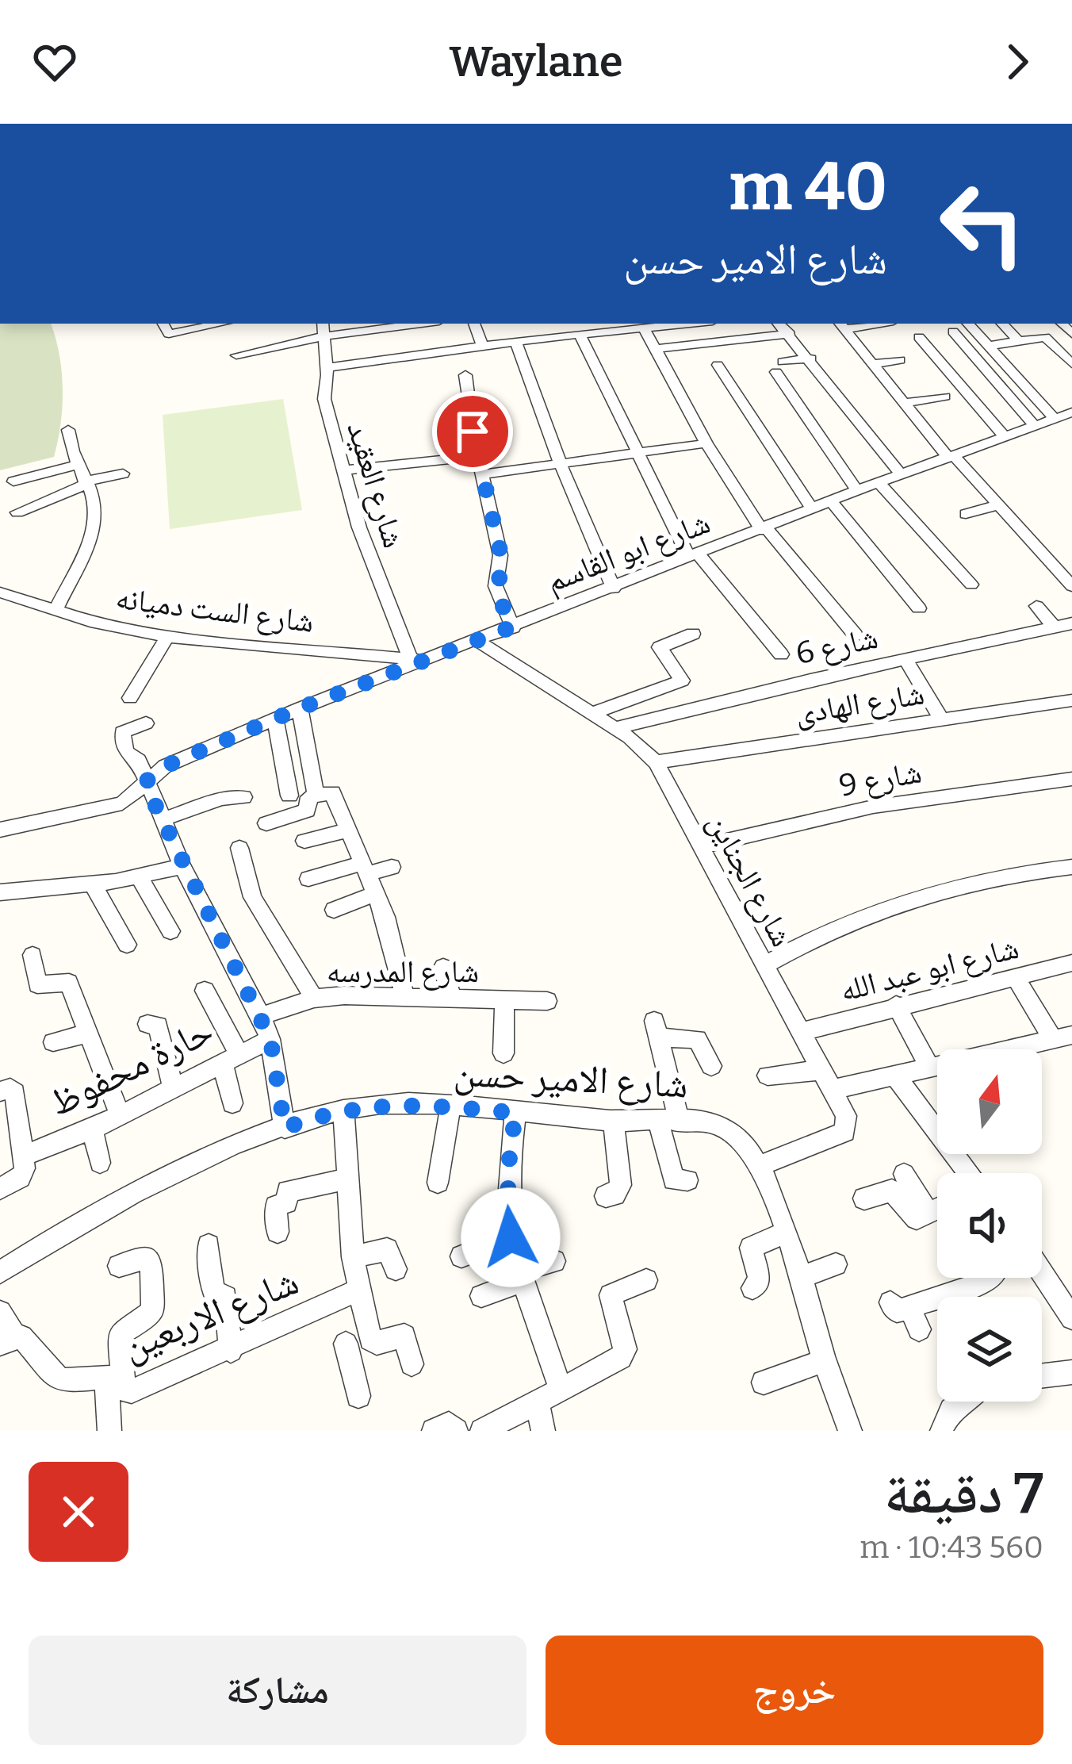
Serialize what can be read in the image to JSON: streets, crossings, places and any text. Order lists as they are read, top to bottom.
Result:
{
  "streets": {
    "street": [
      "شارع العقيد",
      "شارع ابو القاسم",
      "شارع الست دميانه",
      "شارع 6",
      "شارع الهادى",
      "شارع 9",
      "شارع الجناين",
      "شارع ابو عبد الله",
      "شارع المدرسه",
      "حارة محفوظ",
      "شارع الامير حسن",
      "شارع الاربعين"
    ]
  },
  "crossings": [
    ["شارع العقيد", "شارع الست دميانه"],
    ["شارع ابو القاسم", "شارع الست دميانه"],
    ["شارع ابو القاسم", "شارع الجناين"],
    ["شارع 6", "شارع الجناين"],
    ["شارع الهادى", "شارع الجناين"],
    ["شارع 9", "شارع الجناين"],
    ["شارع الجناين", "شارع ابو عبد الله"],
    ["شارع الجناين", "شارع الامير حسن"]
  ],
  "north": "top",
  "page": {
    "header": "Waylane",
    "turn": ["40 m", "شارع الامير حسن"],
    "heading": ["7 دقيقة", "560 m · 10:43"],
    "buttons": ["خروج", "مشاركة"]
  }
}
